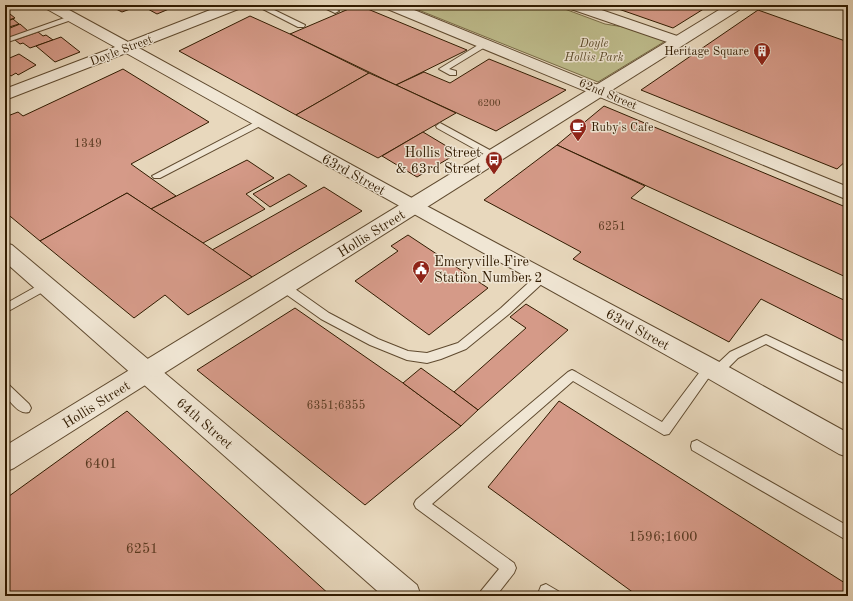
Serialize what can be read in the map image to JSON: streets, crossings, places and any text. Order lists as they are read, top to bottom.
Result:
{
  "streets": {
    "street": [
      "Doyle Street",
      "62nd Street",
      "63rd Street",
      "Hollis Street",
      "64th Street"
    ]
  },
  "crossings": [
    ["Doyle Street", "63rd Street"],
    ["62nd Street", "Hollis Street"],
    ["63rd Street", "Hollis Street"],
    ["Hollis Street", "64th Street"]
  ],
  "parks": ["Doyle Hollis Park"],
  "places": {
    "building": ["Heritage Square"],
    "cafe": ["Ruby's Cafe"],
    "bus stop": ["Hollis Street & 63rd Street"],
    "public building": ["Emeryville Fire Station Number 2"]
  },
  "house_numbers": [
    "6200",
    "1349",
    "6251",
    "6351;6355",
    "6401",
    "1596;1600",
    "6251"
  ]
}
